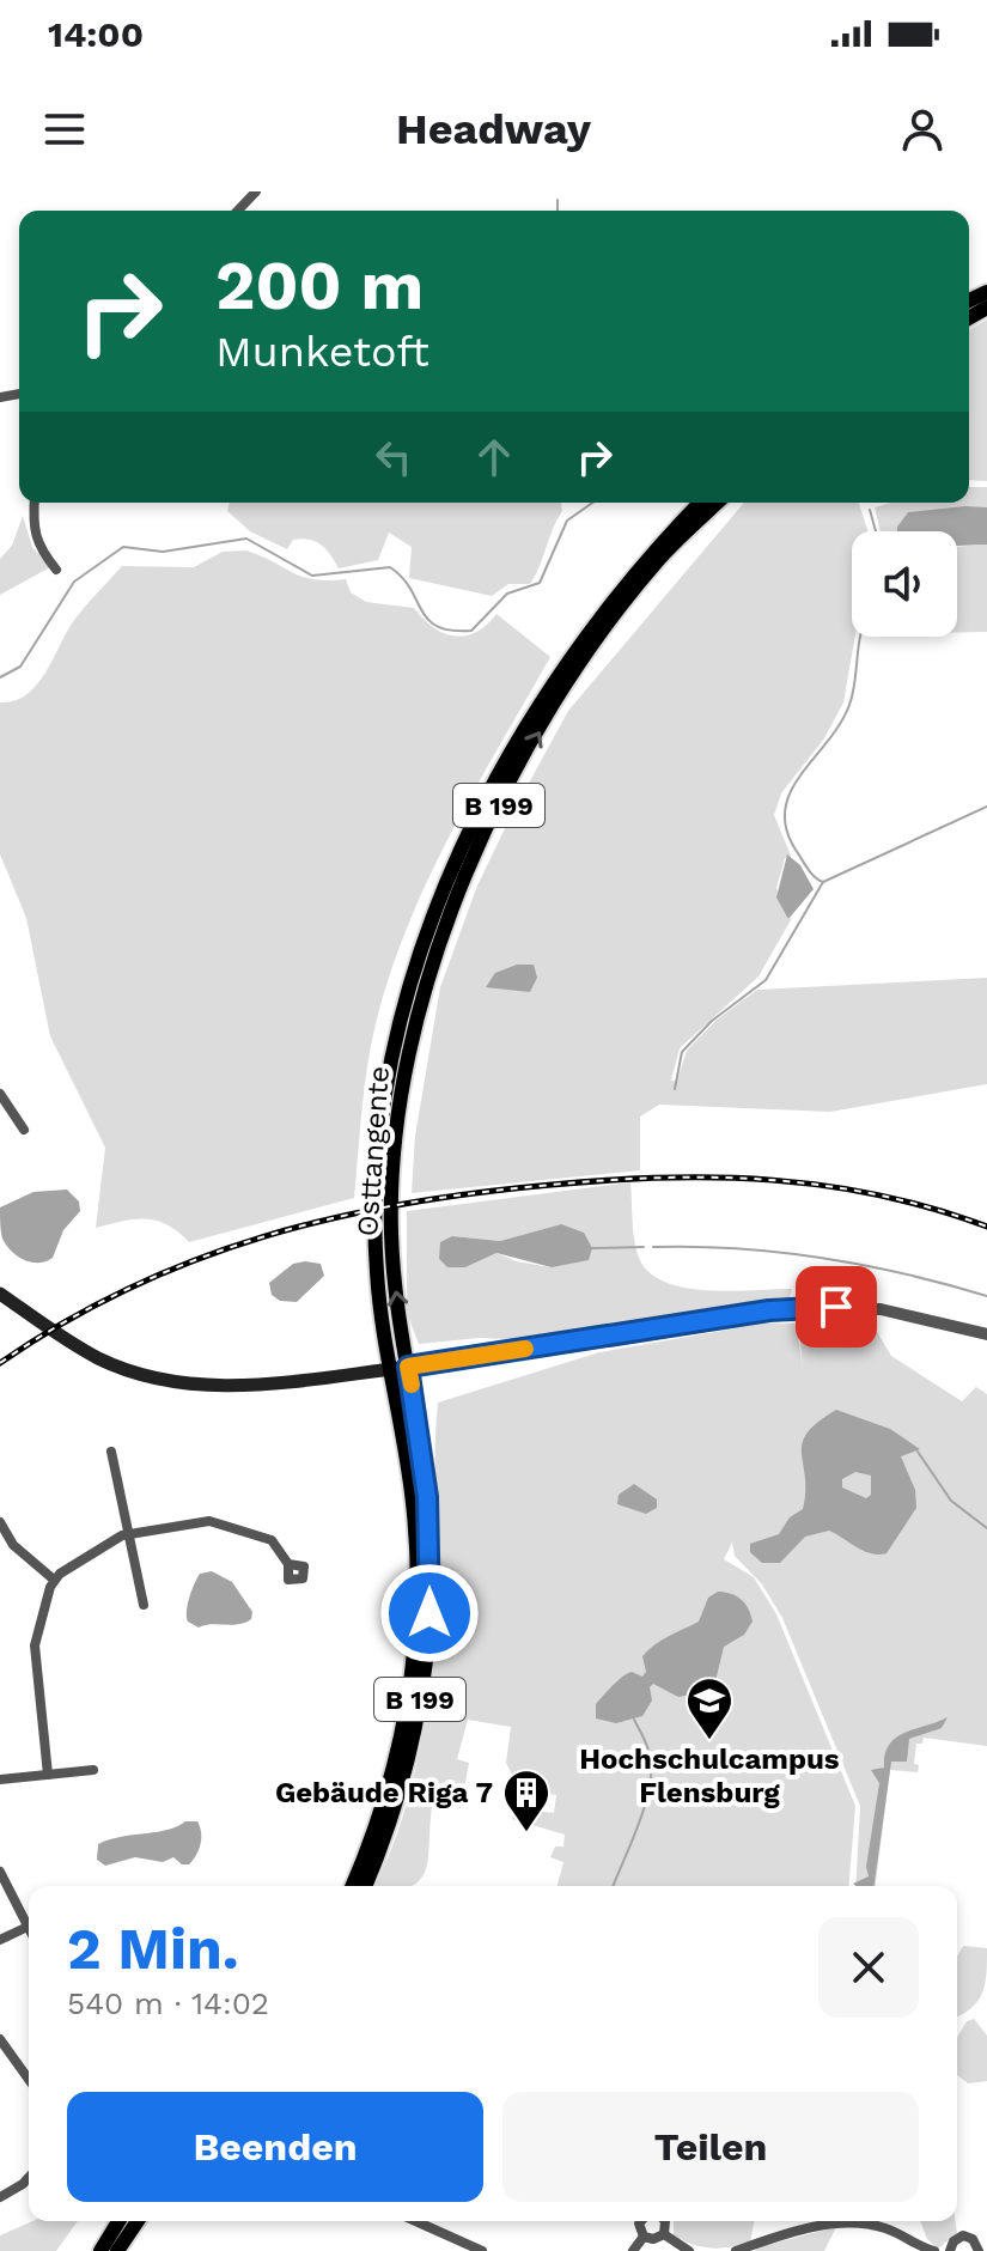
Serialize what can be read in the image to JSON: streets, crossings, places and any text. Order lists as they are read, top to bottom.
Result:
{
  "streets": {
    "main road": ["B 199", "Osttangente"]
  },
  "places": {
    "school or university": ["Hochschulcampus Flensburg"],
    "building": ["Gebäude Riga 7"]
  },
  "page": {
    "status": "14:00",
    "header": "Headway",
    "turn": ["200 m", "Munketoft"],
    "heading": ["2 Min.", "540 m · 14:02"],
    "buttons": ["Beenden", "Teilen"]
  }
}
